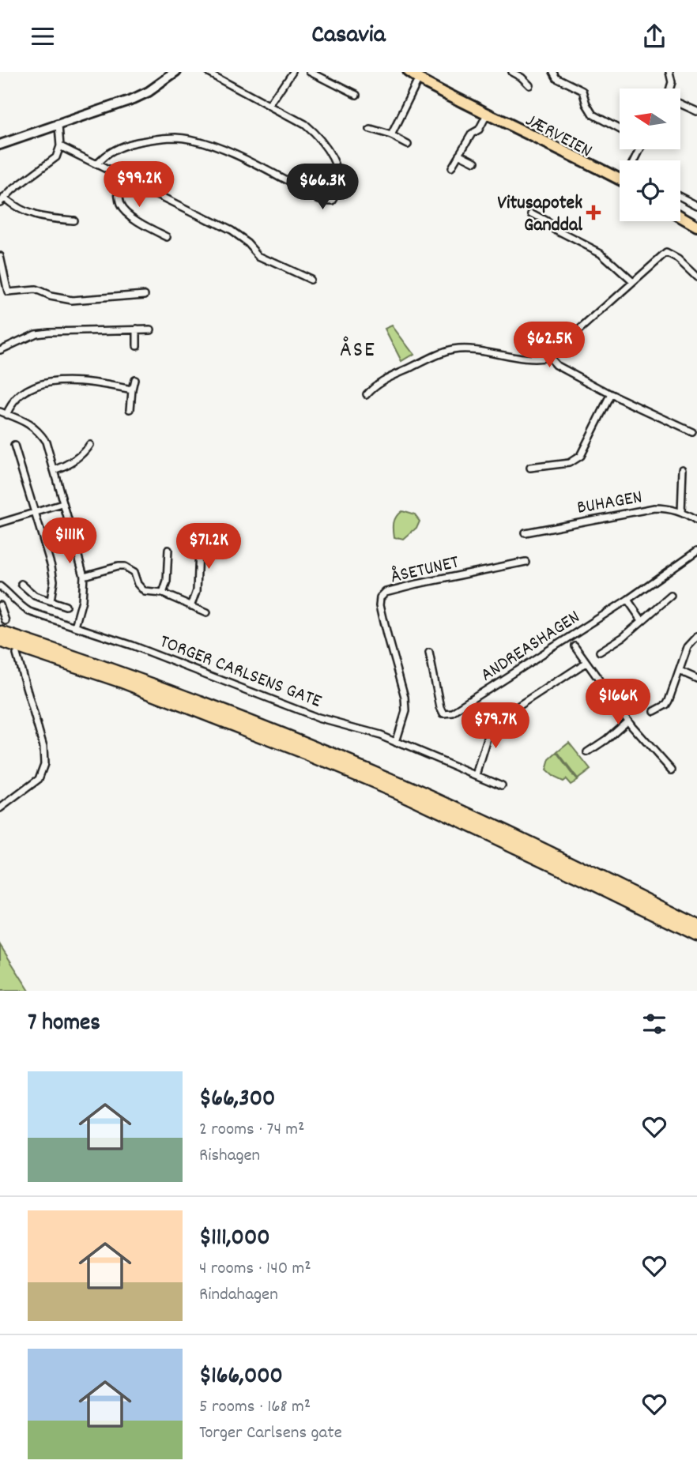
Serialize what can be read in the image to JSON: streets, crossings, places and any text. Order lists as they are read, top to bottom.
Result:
{
  "streets": {
    "main road": ["JÆRVEIEN"],
    "street": [
      "BUHAGEN",
      "ÅSETUNET",
      "ANDREASHAGEN",
      "TORGER CARLSENS GATE"
    ]
  },
  "crossings": [
    ["ÅSETUNET", "TORGER CARLSENS GATE"]
  ],
  "districts": ["ÅSE"],
  "places": {
    "health": ["Vitusapotek Ganddal"]
  },
  "north": "left",
  "page": {
    "header": "Casavia",
    "price": [
      "$99.2K",
      "$66.3K",
      "$62.5K",
      "$111K",
      "$71.2K",
      "$166K",
      "$79.7K"
    ],
    "heading": "7 homes",
    "list": [
      {
        "name": "$66,300",
        "note": "2 rooms · 74 m² · Rishagen"
      },
      {
        "name": "$111,000",
        "note": "4 rooms · 140 m² · Rindahagen"
      },
      {
        "name": "$166,000",
        "note": "5 rooms · 168 m² · Torger Carlsens gate"
      }
    ]
  }
}
